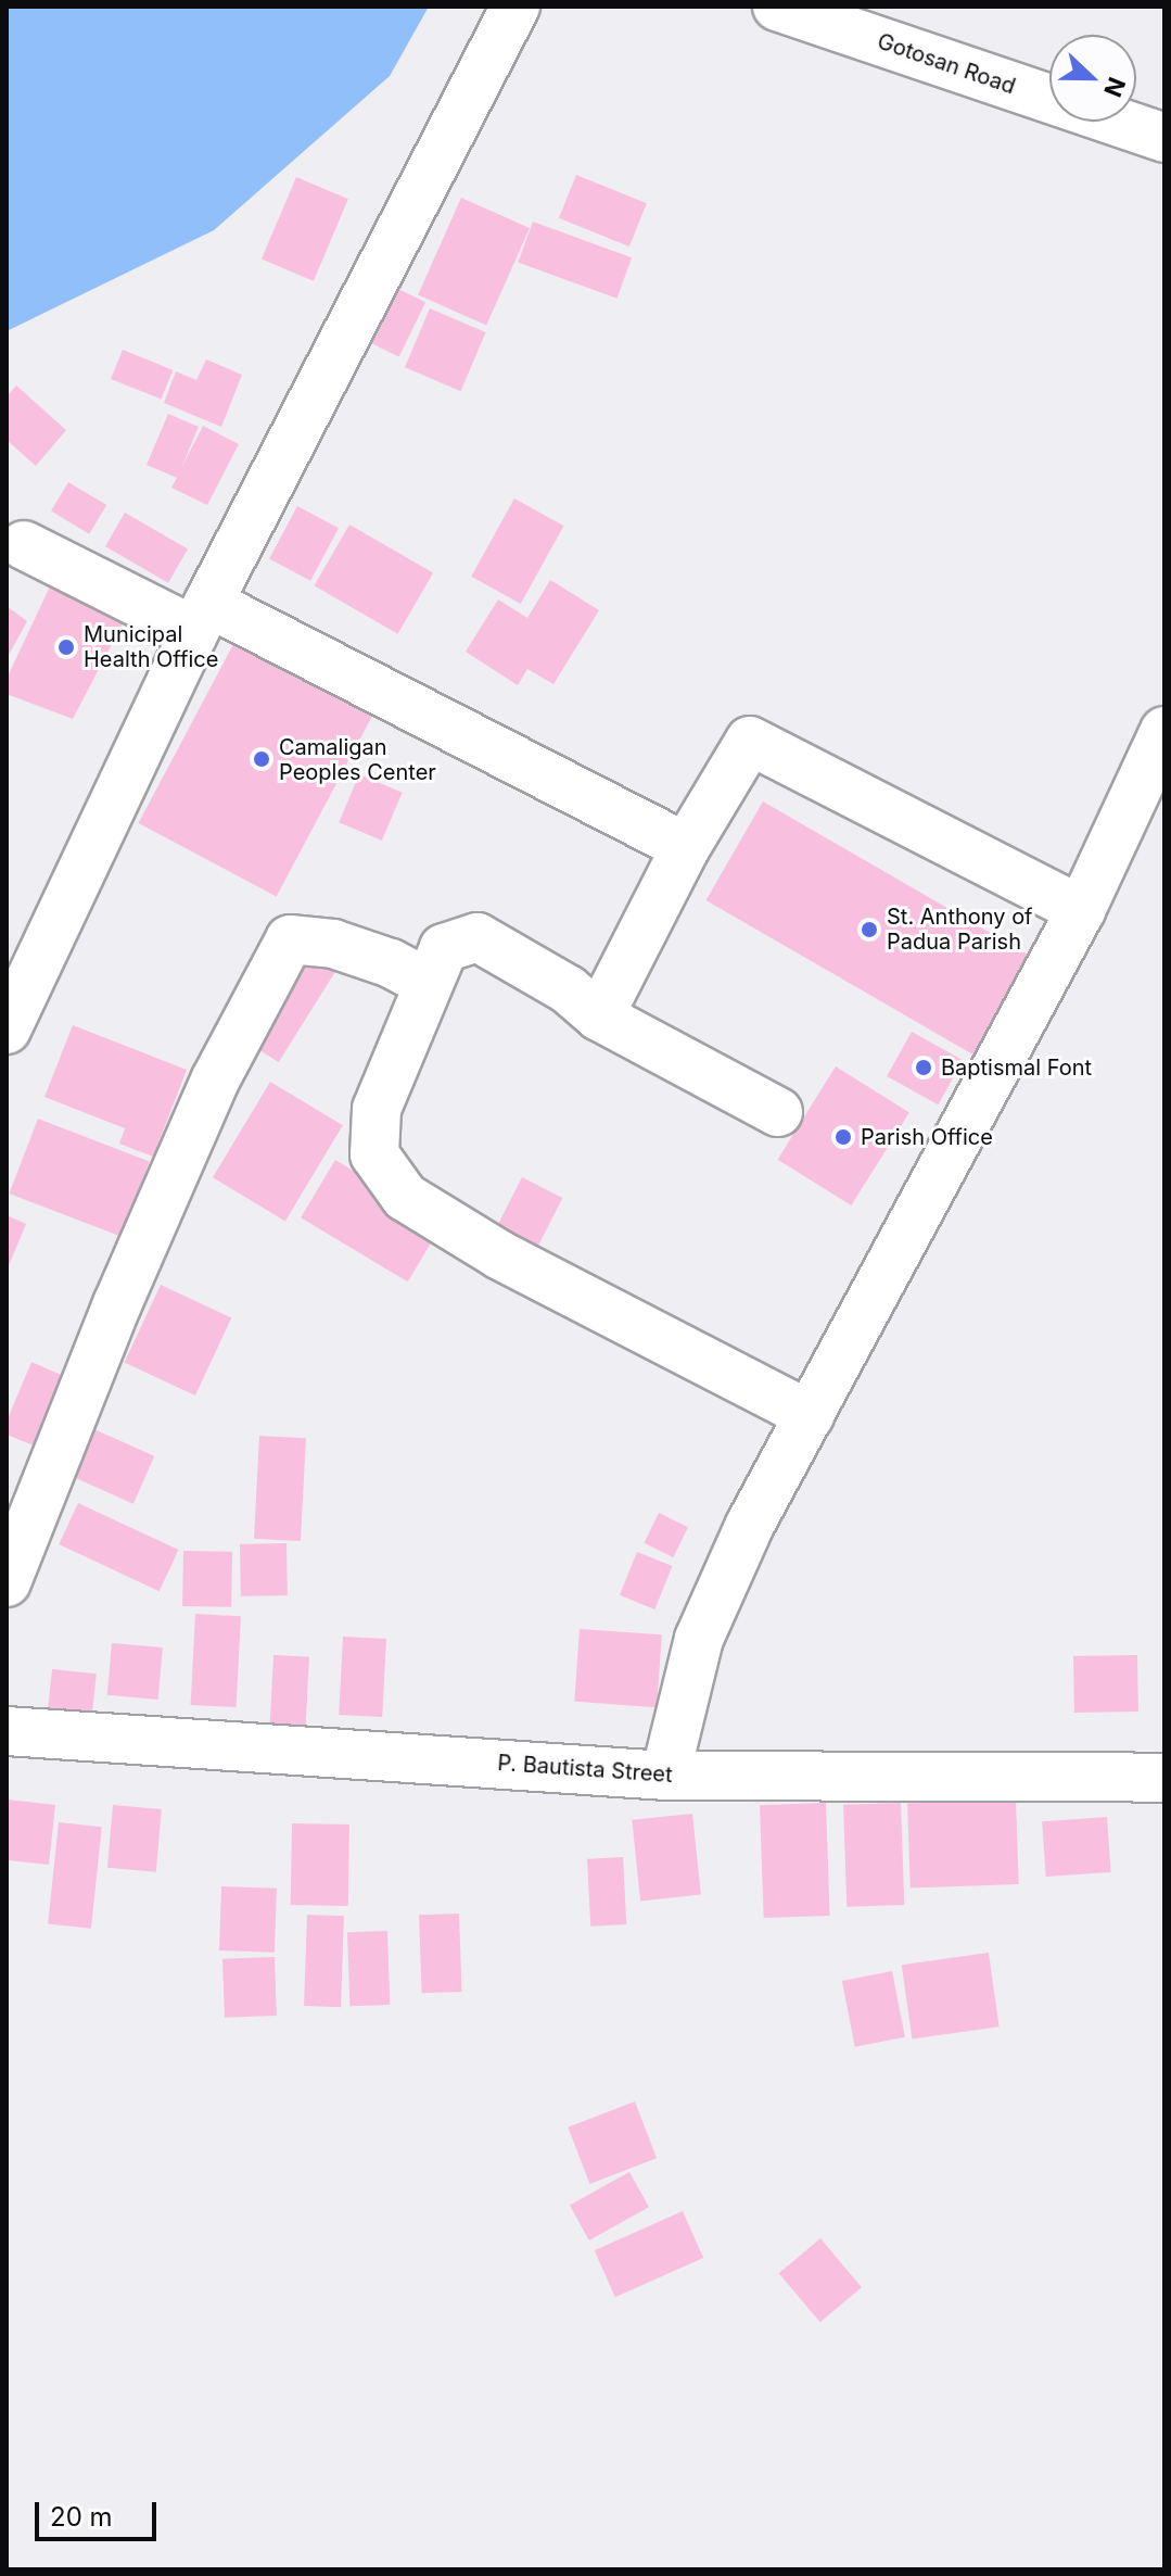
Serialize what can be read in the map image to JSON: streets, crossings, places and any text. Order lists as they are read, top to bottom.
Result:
{
  "streets": {
    "street": ["Gotosan Road", "P. Bautista Street"]
  },
  "places": [
    "Municipal Health Office",
    "Camaligan Peoples Center",
    "St. Anthony of Padua Parish",
    "Baptismal Font",
    "Parish Office"
  ],
  "scale_bar": "20 m",
  "north": "right"
}
